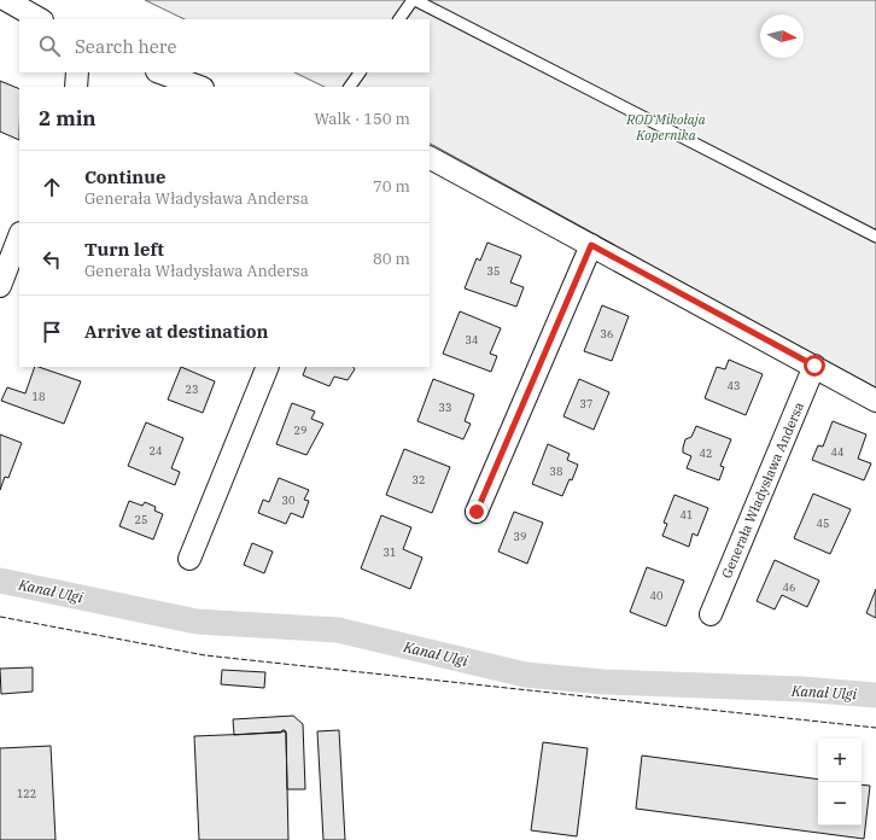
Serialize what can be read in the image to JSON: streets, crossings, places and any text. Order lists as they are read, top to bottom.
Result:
{
  "streets": {
    "street": ["Generała Władysława Andersa"]
  },
  "water": ["Kanał Ulgi"],
  "parks": ["ROD Mikołaja Kopernika"],
  "house_numbers": [
    "35",
    "36",
    "34",
    "43",
    "23",
    "18",
    "37",
    "33",
    "29",
    "24",
    "44",
    "42",
    "38",
    "32",
    "30",
    "41",
    "25",
    "45",
    "39",
    "31",
    "46",
    "40",
    "122"
  ],
  "north": "right",
  "page": {
    "search": "Search here",
    "heading": ["2 min", "Walk · 150 m"],
    "list": [
      ["Continue", "Generała Władysława Andersa", "70 m"],
      ["Turn left", "Generała Władysława Andersa", "80 m"],
      "Arrive at destination"
    ],
    "map_buttons": ["+", "−"]
  }
}
